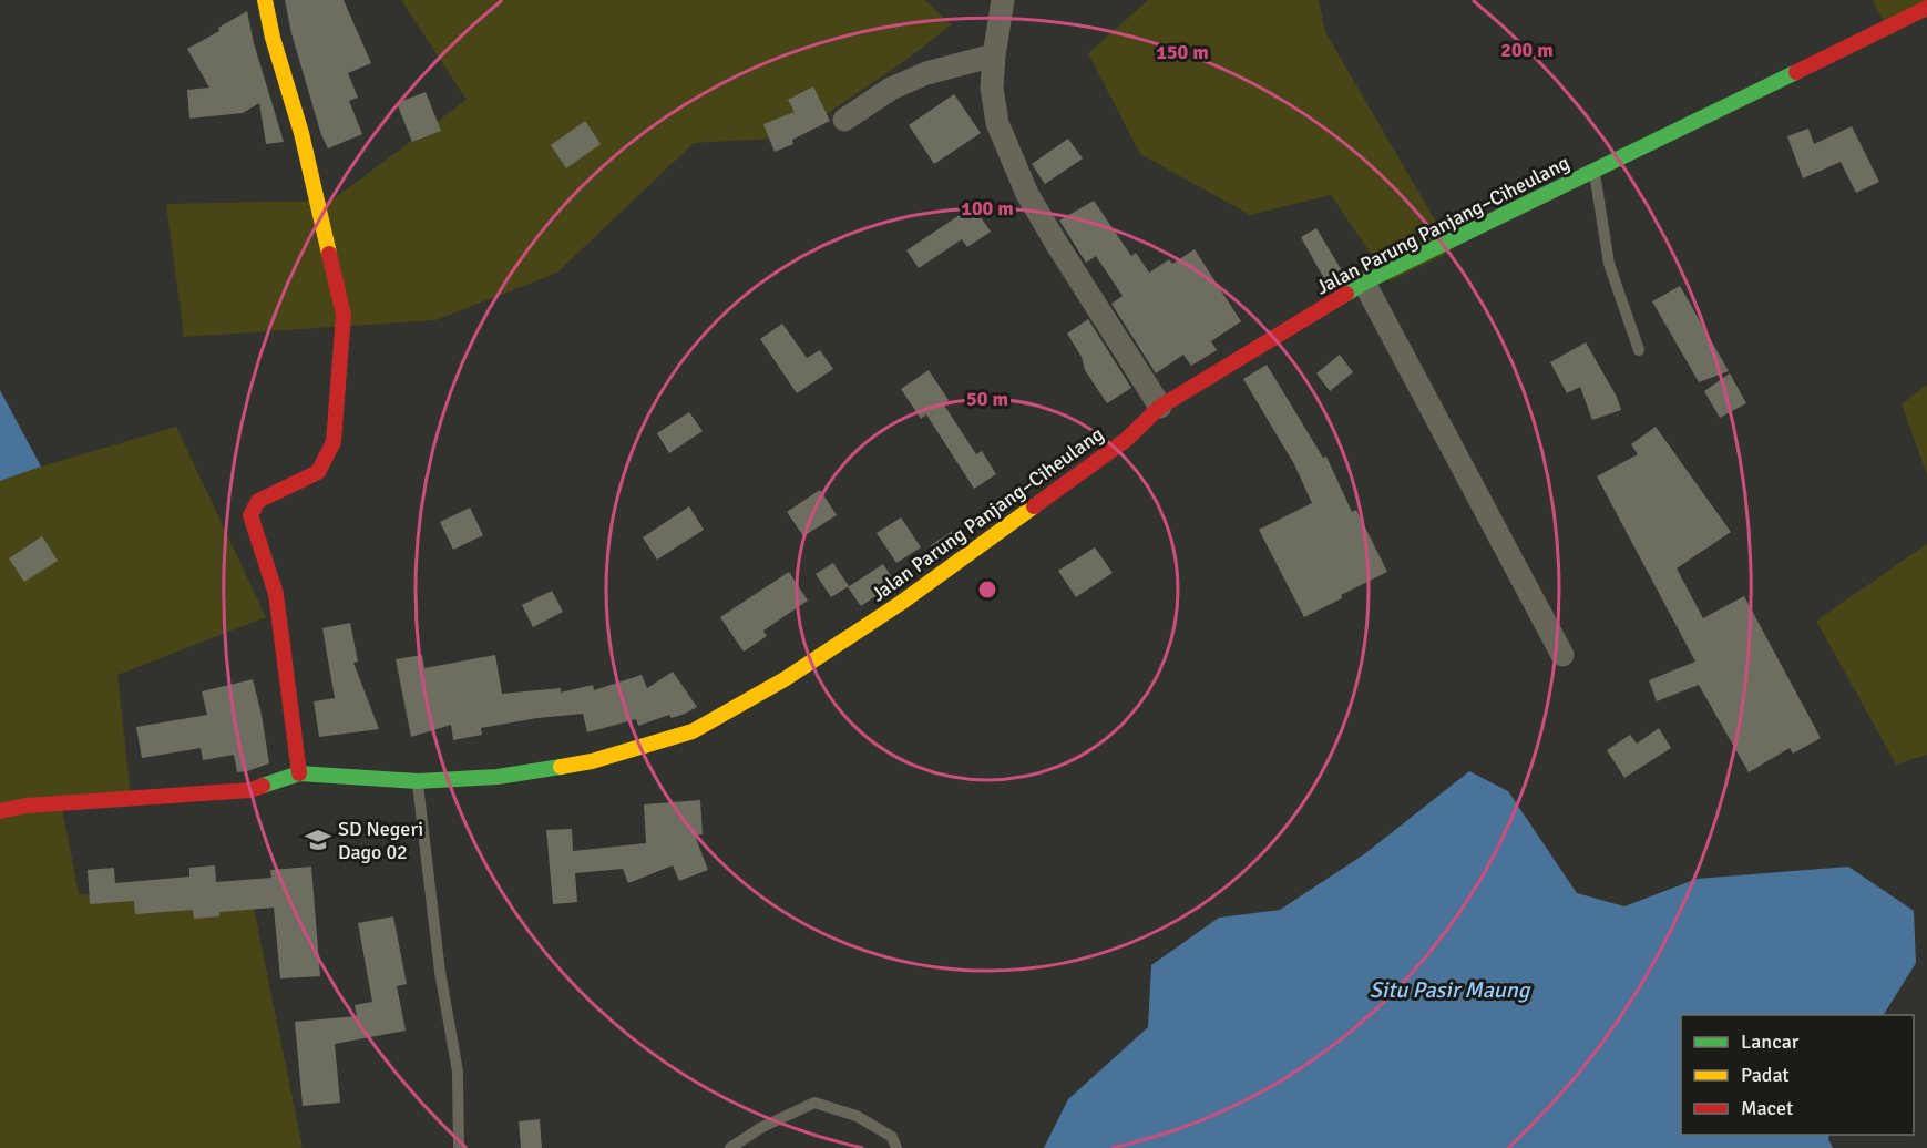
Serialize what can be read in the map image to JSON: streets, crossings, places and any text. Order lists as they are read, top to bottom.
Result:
{
  "streets": {
    "street": ["Jalan Parung Panjang–Ciheulang"]
  },
  "water": ["Situ Pasir Maung"],
  "places": {
    "school or university": ["SD Negeri Dago 02"]
  },
  "legend": ["Lancar", "Padat", "Macet"],
  "rings": [
    "200 m",
    "150 m",
    "100 m",
    "50 m"
  ]
}
